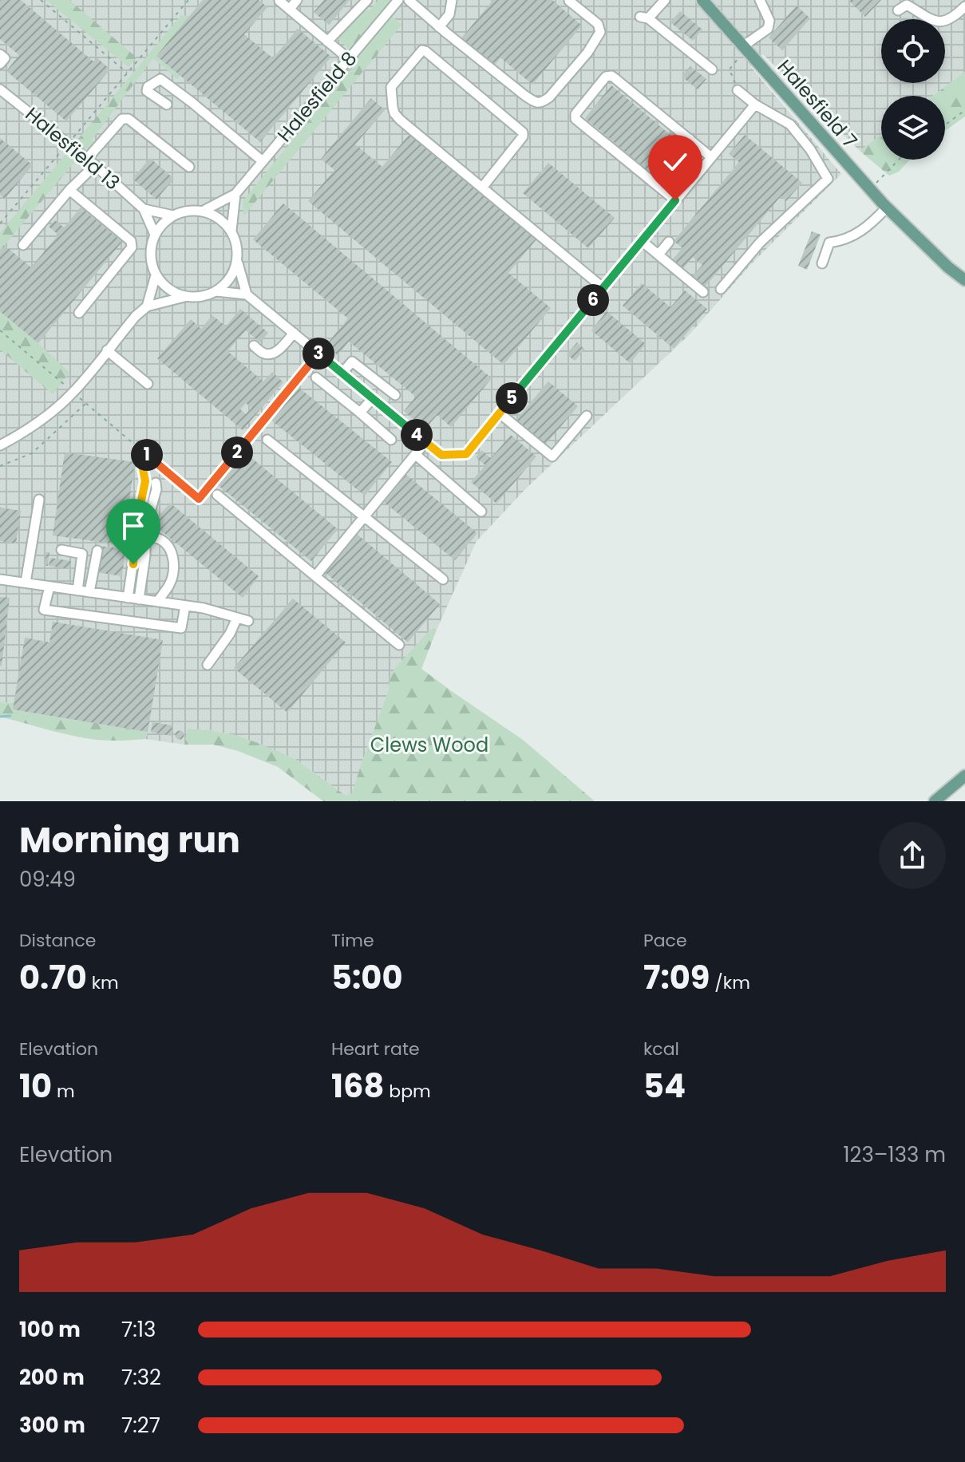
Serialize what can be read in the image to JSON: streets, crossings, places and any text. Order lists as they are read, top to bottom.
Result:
{
  "streets": {
    "main road": ["Halesfield 7"],
    "street": ["Halesfield 8", "Halesfield 13"]
  },
  "parks": ["Clews Wood"],
  "page": {
    "pins": [
      "6",
      "3",
      "5",
      "4",
      "2",
      "1"
    ],
    "heading": ["Morning run", "09:49"],
    "stats": [
      ["Distance", "0.70 km"],
      ["Time", "5:00"],
      ["Pace", "7:09 /km"],
      ["Elevation", "10 m"],
      ["Heart rate", "168 bpm"],
      ["kcal", "54"]
    ],
    "chart": ["Elevation", "123–133 m"],
    "list": [
      {
        "name": "100 m",
        "note": "7:13"
      },
      {
        "name": "200 m",
        "note": "7:32"
      },
      {
        "name": "300 m",
        "note": "7:27"
      }
    ]
  }
}
